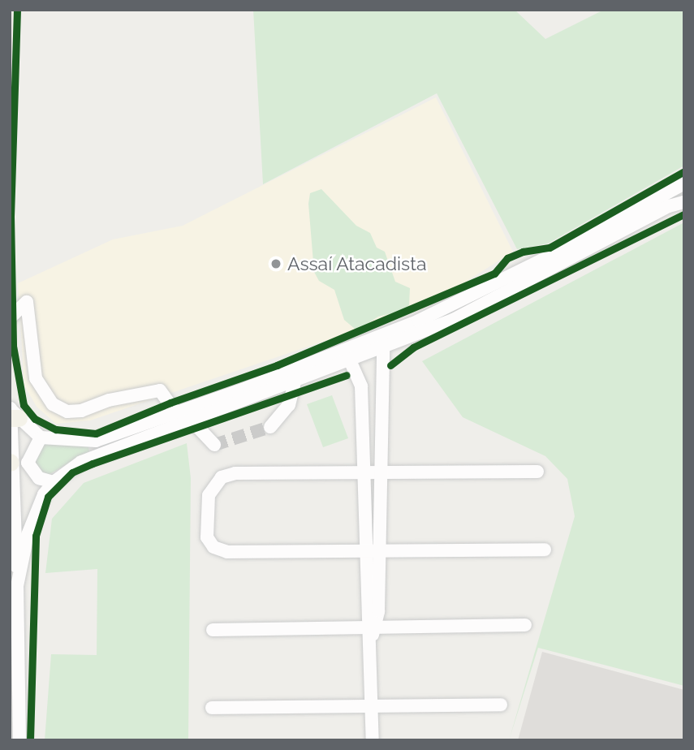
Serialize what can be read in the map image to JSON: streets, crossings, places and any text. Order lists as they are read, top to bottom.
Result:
{
  "places": ["Assaí Atacadista"]
}
